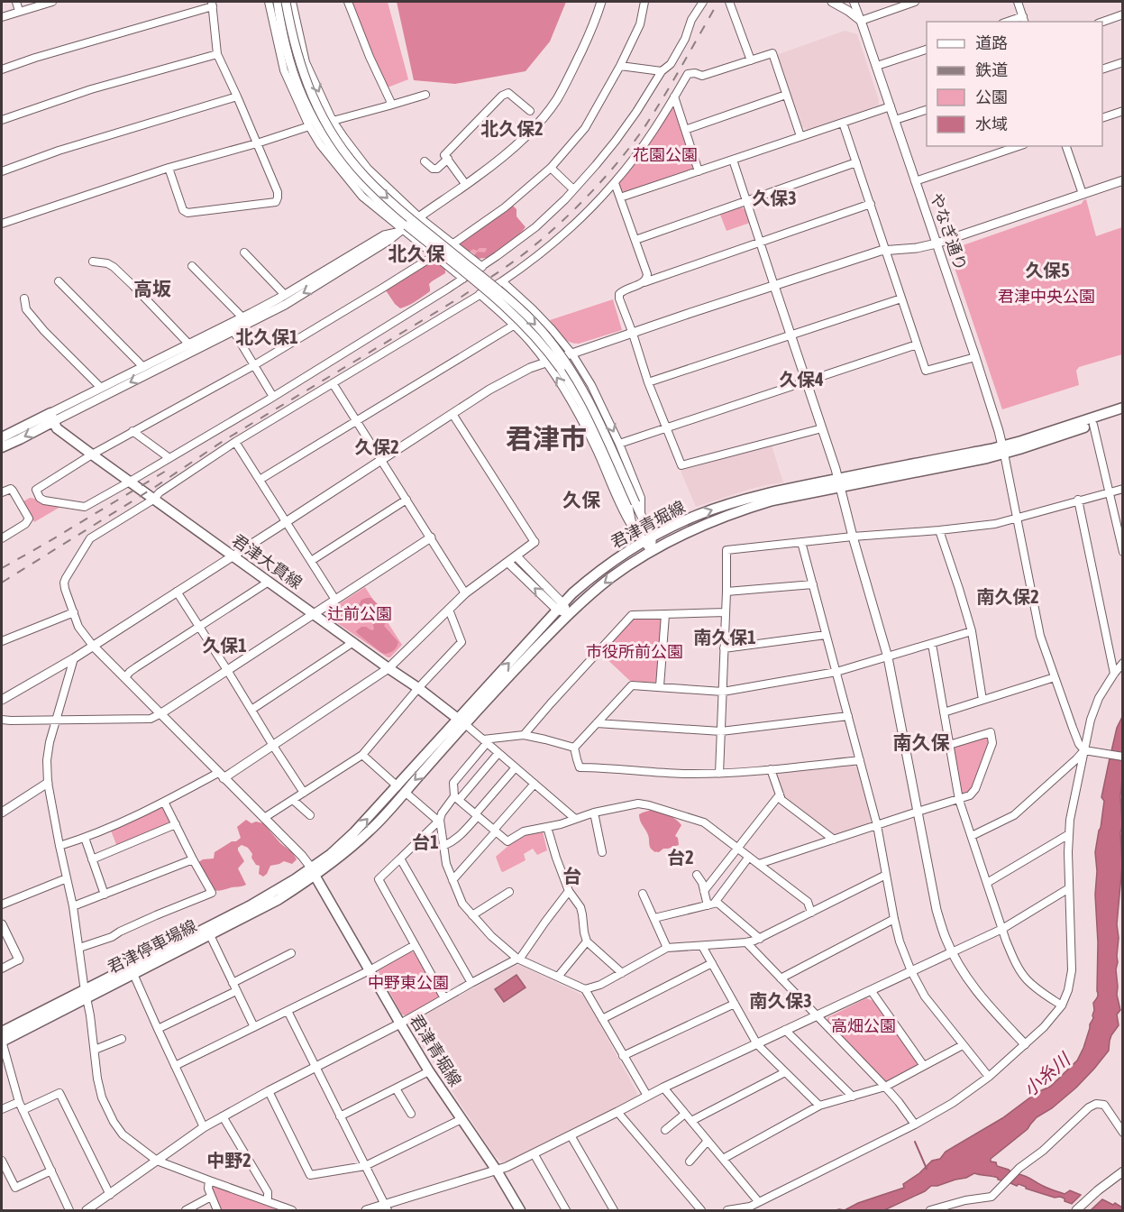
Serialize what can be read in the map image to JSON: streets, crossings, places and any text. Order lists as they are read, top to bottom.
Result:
{
  "streets": {
    "main road": ["君津青堀線", "君津大貫線", "君津停車場線"],
    "street": ["やなぎ通り"]
  },
  "crossings": [
    ["やなぎ通り", "君津青堀線"],
    ["君津青堀線", "君津大貫線"],
    ["君津青堀線", "君津停車場線"]
  ],
  "districts": [
    "北久保2",
    "久保3",
    "北久保",
    "久保5",
    "高坂",
    "北久保1",
    "久保4",
    "君津市",
    "久保2",
    "久保",
    "南久保2",
    "南久保1",
    "久保1",
    "南久保",
    "台1",
    "台2",
    "台",
    "南久保3",
    "中野2"
  ],
  "water": ["小糸川"],
  "parks": [
    "花園公園",
    "君津中央公園",
    "辻前公園",
    "市役所前公園",
    "中野東公園",
    "高畑公園"
  ],
  "legend": [
    "道路",
    "鉄道",
    "公園",
    "水域"
  ]
}
